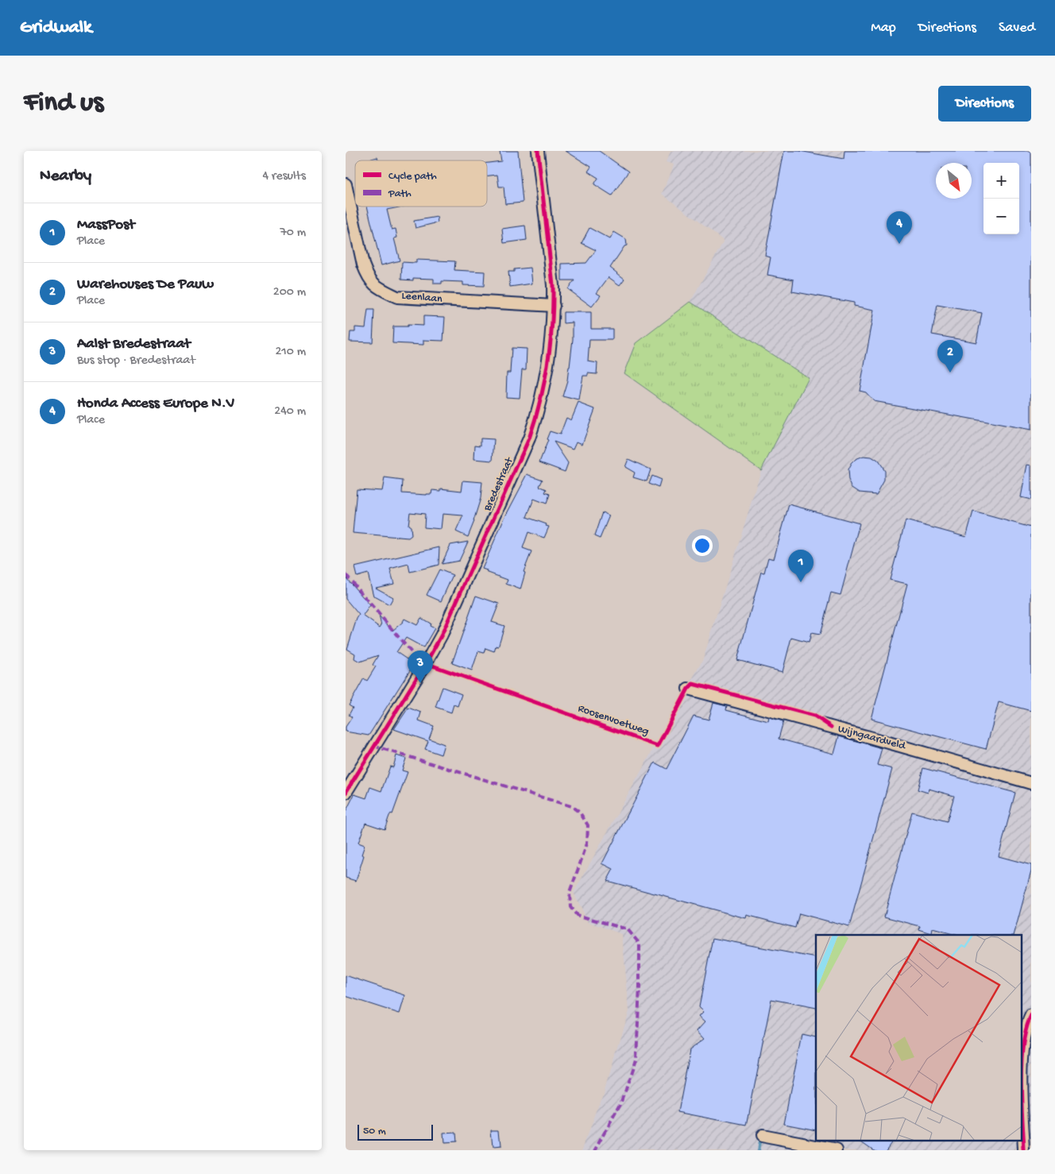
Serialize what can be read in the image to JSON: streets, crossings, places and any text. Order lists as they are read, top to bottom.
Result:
{
  "streets": {
    "street": ["Leenlaan", "Bredestraat", "Wijngaardveld"],
    "cycle path": ["Roosenvoetweg"]
  },
  "crossings": [
    ["Leenlaan", "Bredestraat"]
  ],
  "legend": ["Cycle path", "Path"],
  "scale_bar": "50 m",
  "north": "bottom right",
  "page": {
    "header": "Gridwalk",
    "nav": ["Map", "Directions", "Saved"],
    "buttons": "Directions",
    "title": "Find us",
    "heading": ["Nearby", "4 results"],
    "map_buttons": ["+", "−"],
    "list": [
      {
        "mark": "1",
        "name": "MassPost",
        "note": "Place",
        "value": "70 m"
      },
      {
        "mark": "2",
        "name": "Warehouses De Pauw",
        "note": "Place",
        "value": "200 m"
      },
      {
        "mark": "3",
        "name": "Aalst Bredestraat",
        "note": "Bus stop · Bredestraat",
        "value": "210 m"
      },
      {
        "mark": "4",
        "name": "Honda Access Europe N.V",
        "note": "Place",
        "value": "240 m"
      }
    ],
    "pins": [
      "4",
      "2",
      "1",
      "3"
    ],
    "scale": "50 m"
  }
}
